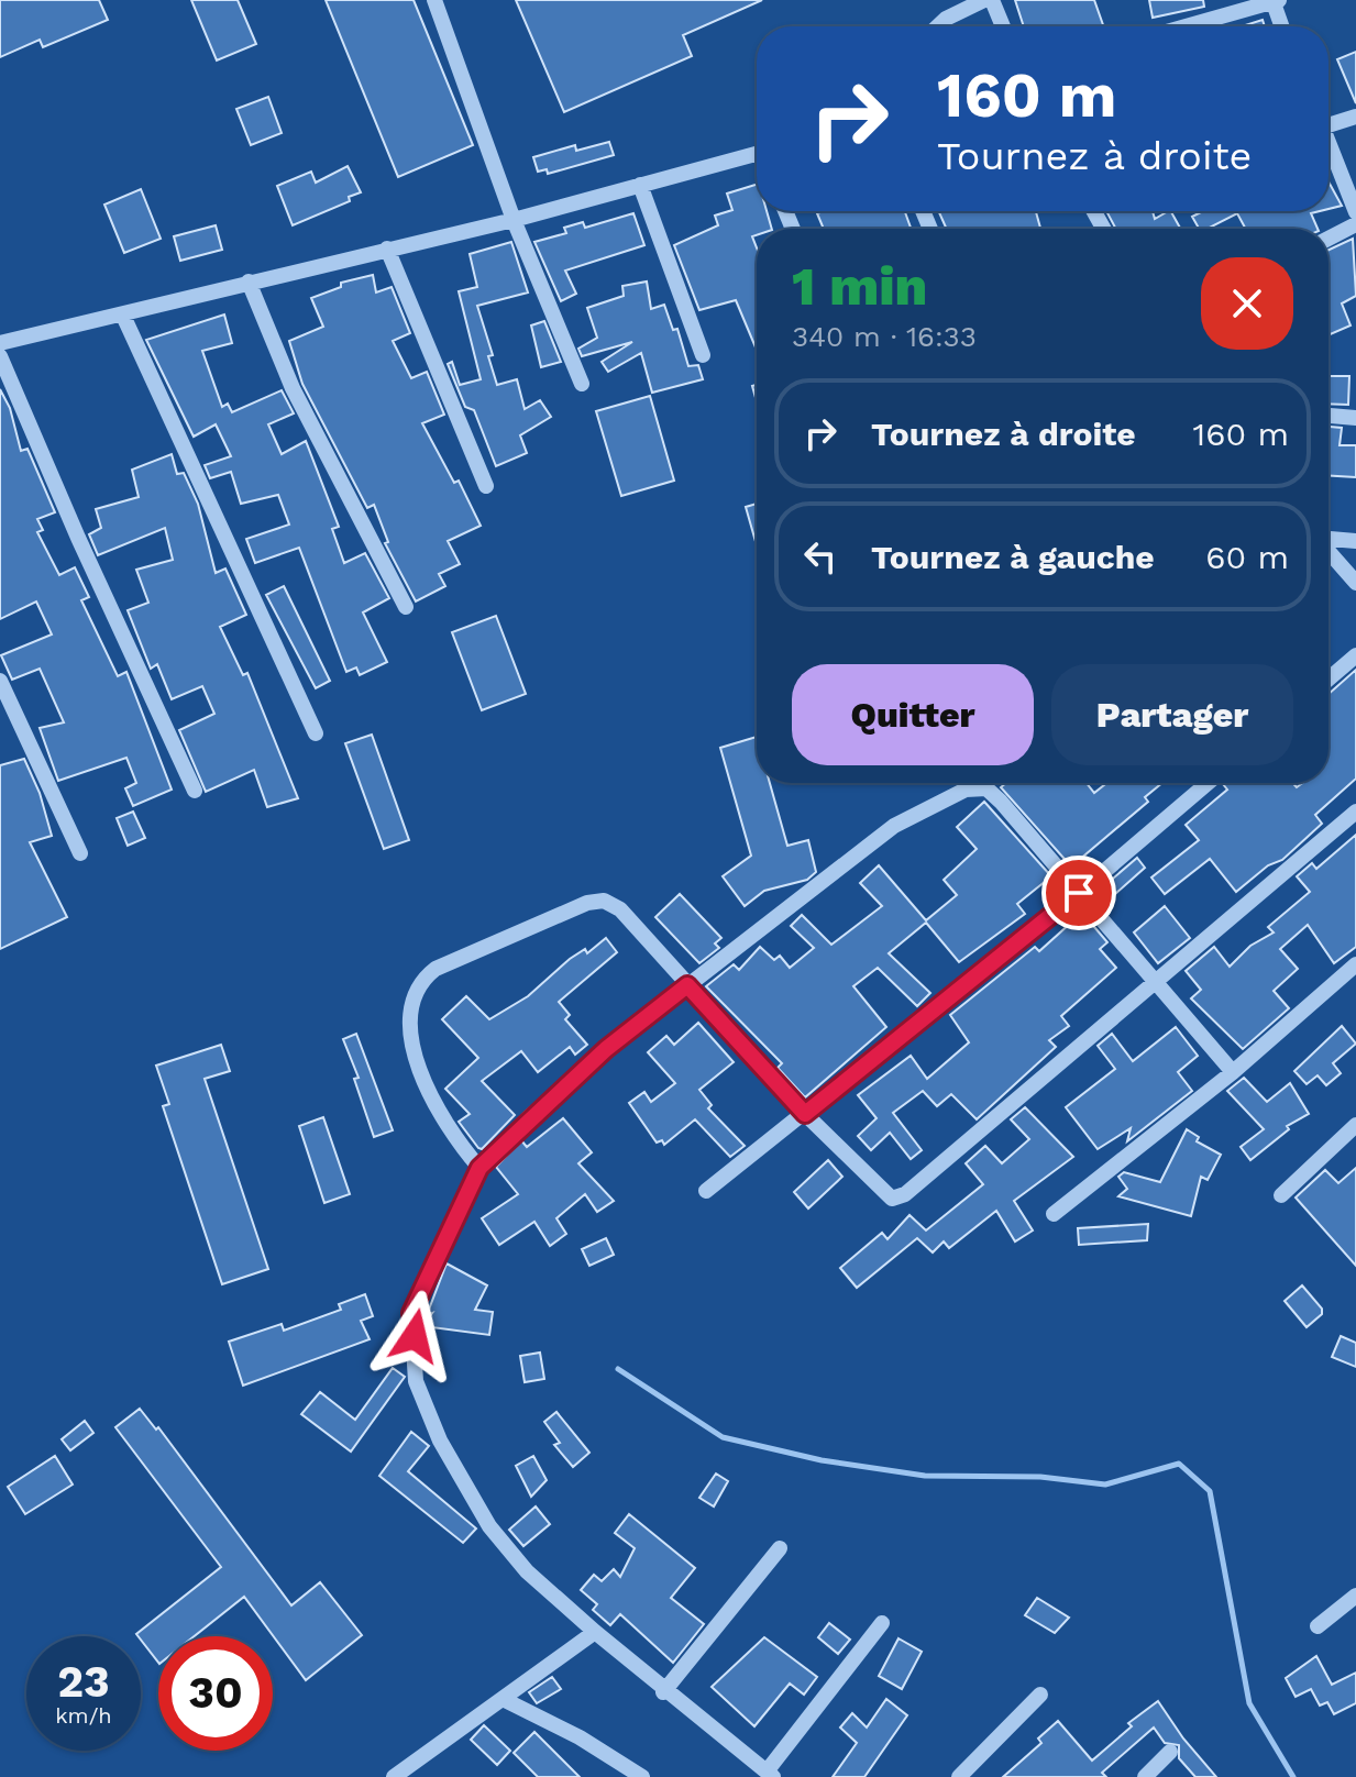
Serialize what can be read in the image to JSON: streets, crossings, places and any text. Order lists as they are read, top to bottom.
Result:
{
  "page": {
    "turn": ["160 m", "Tournez à droite"],
    "heading": ["1 min", "340 m · 16:33"],
    "list": [
      {
        "name": "Tournez à droite",
        "value": "160 m"
      },
      {
        "name": "Tournez à gauche",
        "value": "60 m"
      }
    ],
    "buttons": ["Quitter", "Partager"],
    "speed": "23 km/h",
    "limit": "30"
  }
}
